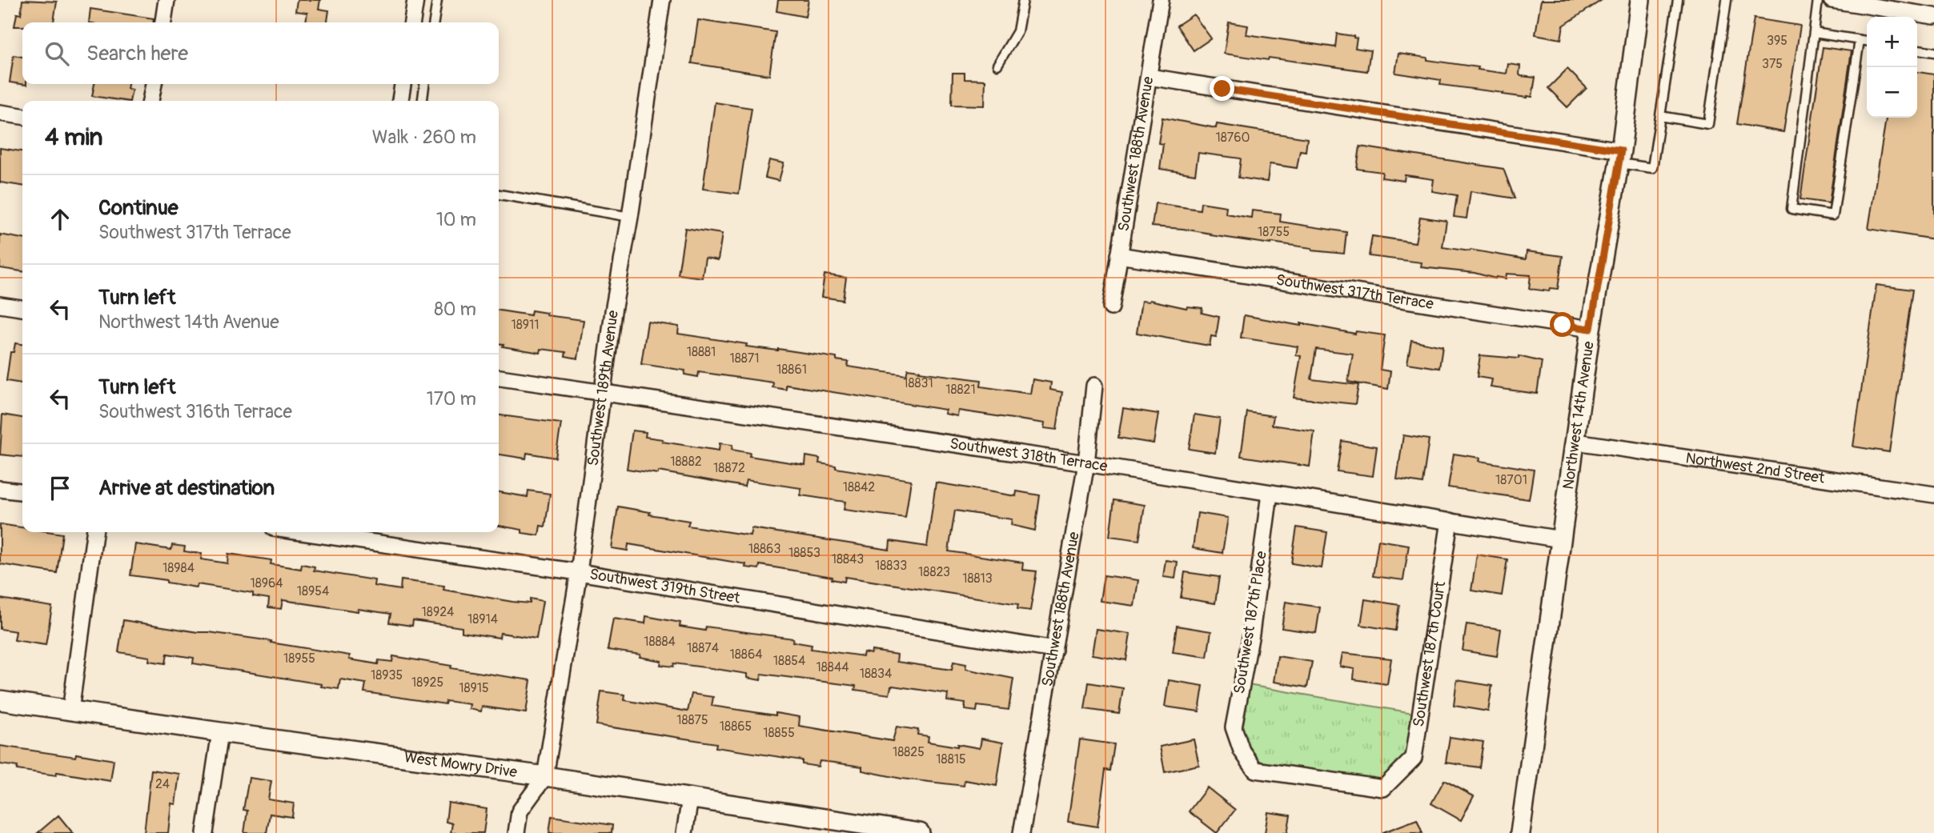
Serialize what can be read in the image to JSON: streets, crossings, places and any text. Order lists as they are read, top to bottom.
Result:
{
  "streets": {
    "street": [
      "Southwest 188th Avenue",
      "Southwest 317th Terrace",
      "Southwest 189th Avenue",
      "Northwest 14th Avenue",
      "Southwest 318th Terrace",
      "Northwest 2nd Street",
      "Southwest 319th Street",
      "Southwest 187th Place",
      "Southwest 187th Court",
      "West Mowry Drive"
    ]
  },
  "crossings": [
    ["Southwest 188th Avenue", "Southwest 317th Terrace"],
    ["Southwest 188th Avenue", "Southwest 318th Terrace"],
    ["Southwest 188th Avenue", "Southwest 319th Street"],
    ["Southwest 317th Terrace", "Northwest 14th Avenue"],
    ["Southwest 189th Avenue", "Southwest 318th Terrace"],
    ["Southwest 189th Avenue", "Southwest 319th Street"],
    ["Southwest 189th Avenue", "West Mowry Drive"],
    ["Northwest 14th Avenue", "Southwest 318th Terrace"],
    ["Northwest 14th Avenue", "Northwest 2nd Street"],
    ["Southwest 318th Terrace", "Southwest 187th Place"],
    ["Southwest 318th Terrace", "Southwest 187th Court"],
    ["Southwest 187th Place", "Southwest 187th Court"]
  ],
  "house_numbers": [
    "395",
    "375",
    "18760",
    "18755",
    "18911",
    "18881",
    "18871",
    "18861",
    "18831",
    "18821",
    "18882",
    "18872",
    "18701",
    "18842",
    "18863",
    "18853",
    "18843",
    "18833",
    "18984",
    "18823",
    "18813",
    "18964",
    "18954",
    "18924",
    "18914",
    "18884",
    "18874",
    "18864",
    "18955",
    "18854",
    "18844",
    "18834",
    "18935",
    "18925",
    "18915",
    "18875",
    "18865",
    "18855",
    "18825",
    "18815",
    "24"
  ],
  "page": {
    "map_buttons": ["+", "−"],
    "search": "Search here",
    "heading": ["4 min", "Walk · 260 m"],
    "list": [
      ["Continue", "Southwest 317th Terrace", "10 m"],
      ["Turn left", "Northwest 14th Avenue", "80 m"],
      ["Turn left", "Southwest 316th Terrace", "170 m"],
      "Arrive at destination"
    ]
  }
}
